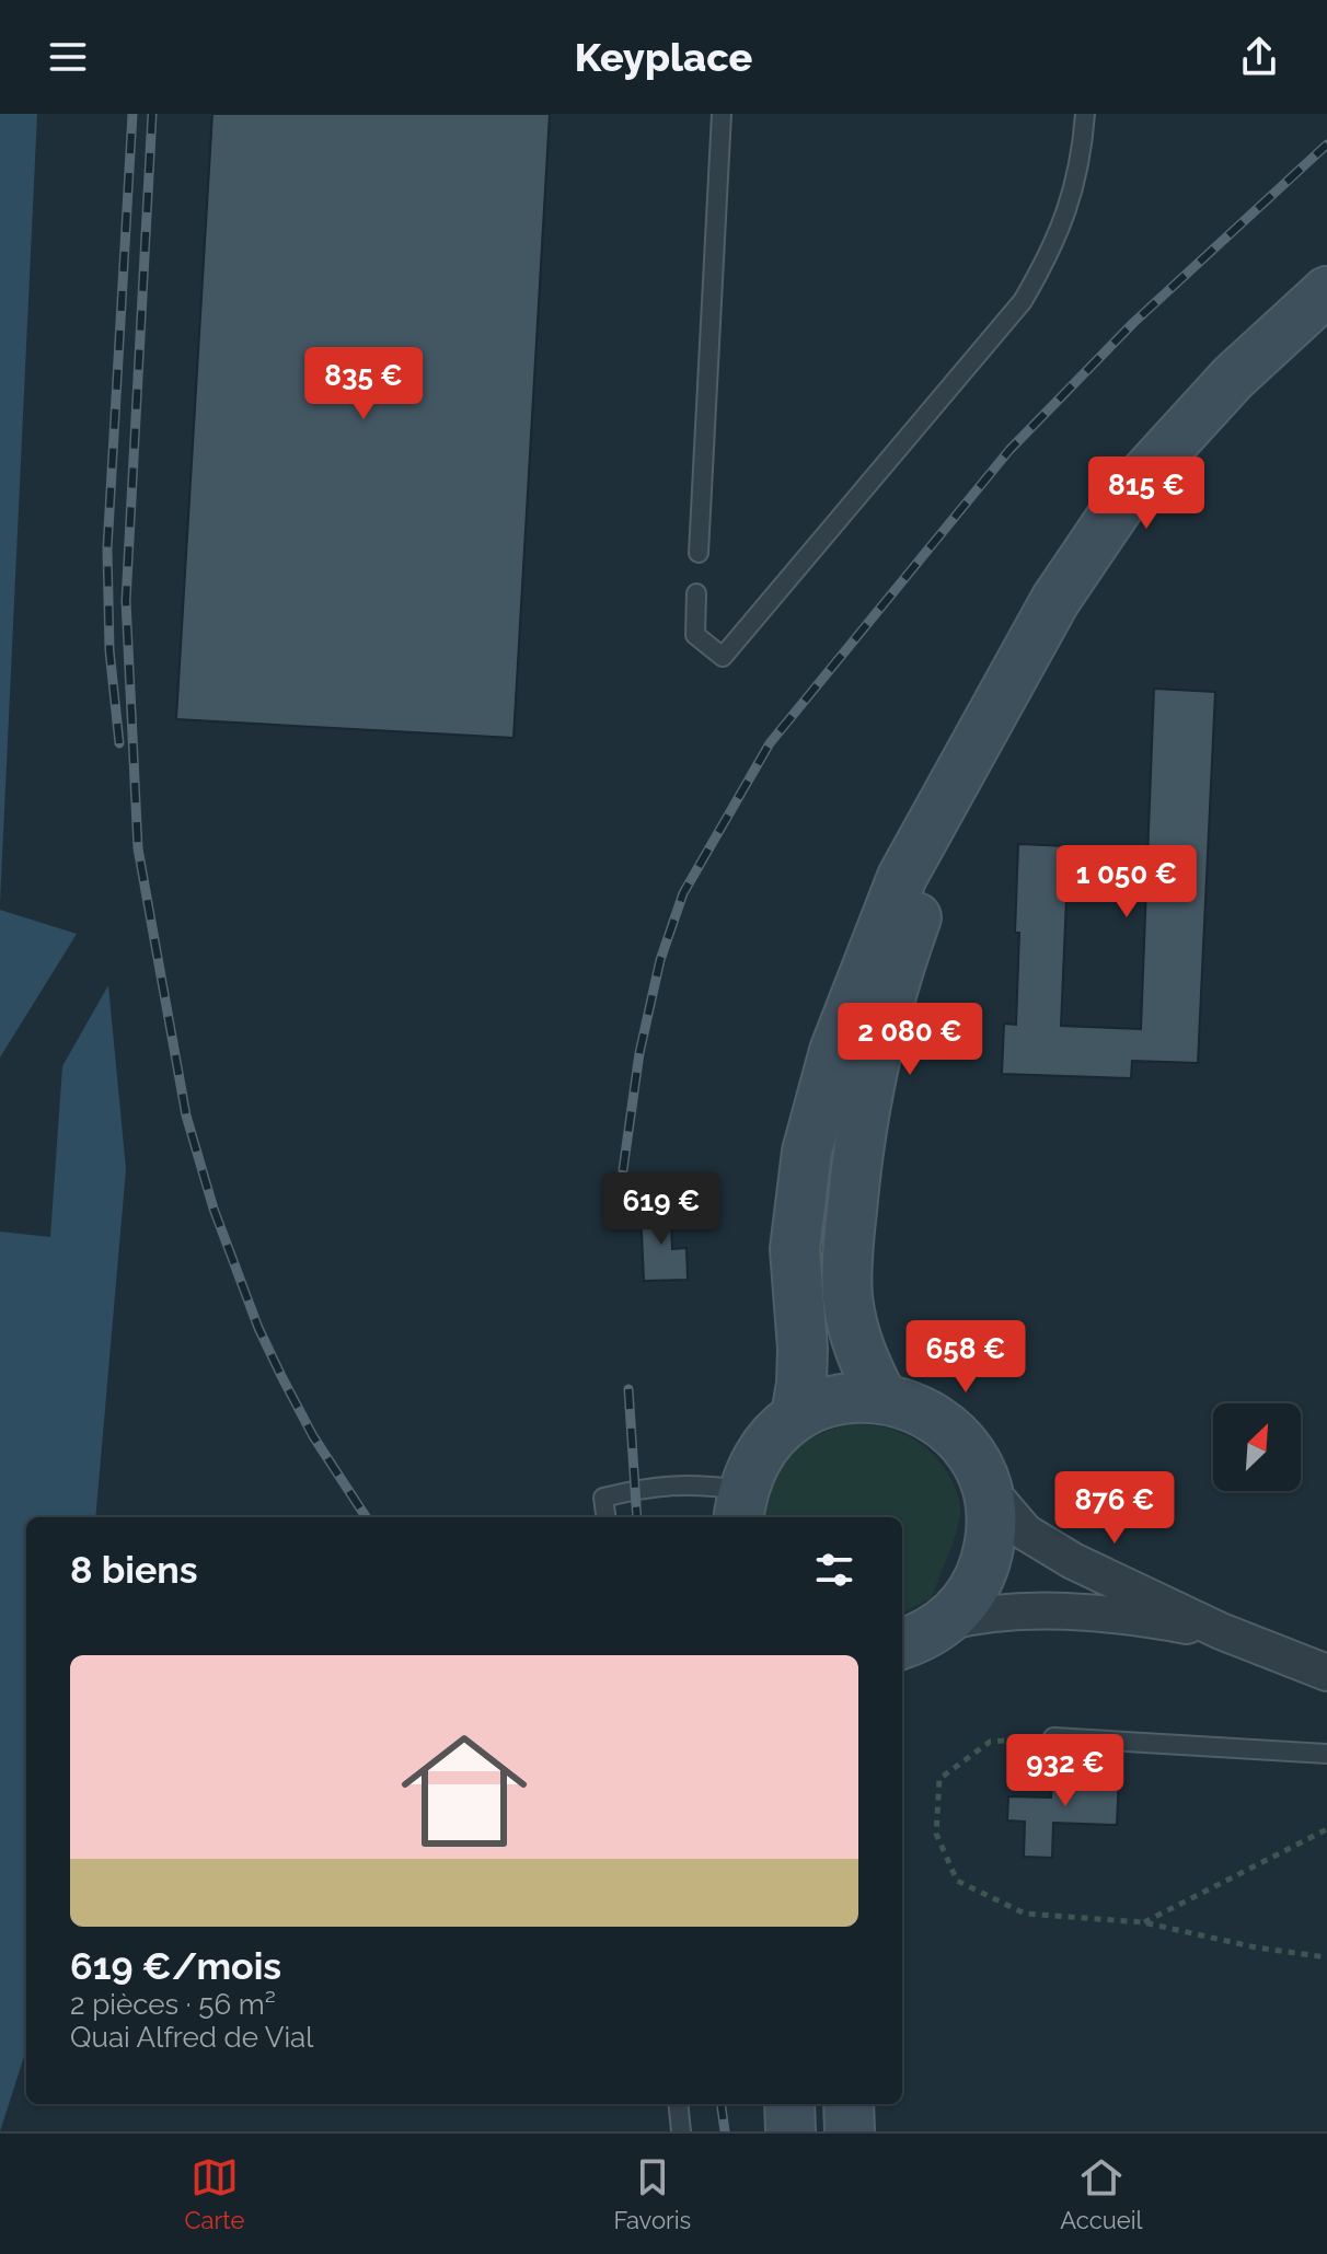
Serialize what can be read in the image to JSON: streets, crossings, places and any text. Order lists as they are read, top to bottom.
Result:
{
  "north": "top right",
  "page": {
    "header": "Keyplace",
    "price": [
      "835 €",
      "815 €",
      "1 050 €",
      "2 080 €",
      "619 €",
      "658 €",
      "876 €",
      "932 €"
    ],
    "heading": "8 biens",
    "list": [
      {
        "name": "619 €/mois",
        "note": "2 pièces · 56 m² · Quai Alfred de Vial"
      }
    ],
    "tabs": ["Carte", "Favoris", "Accueil"]
  }
}
